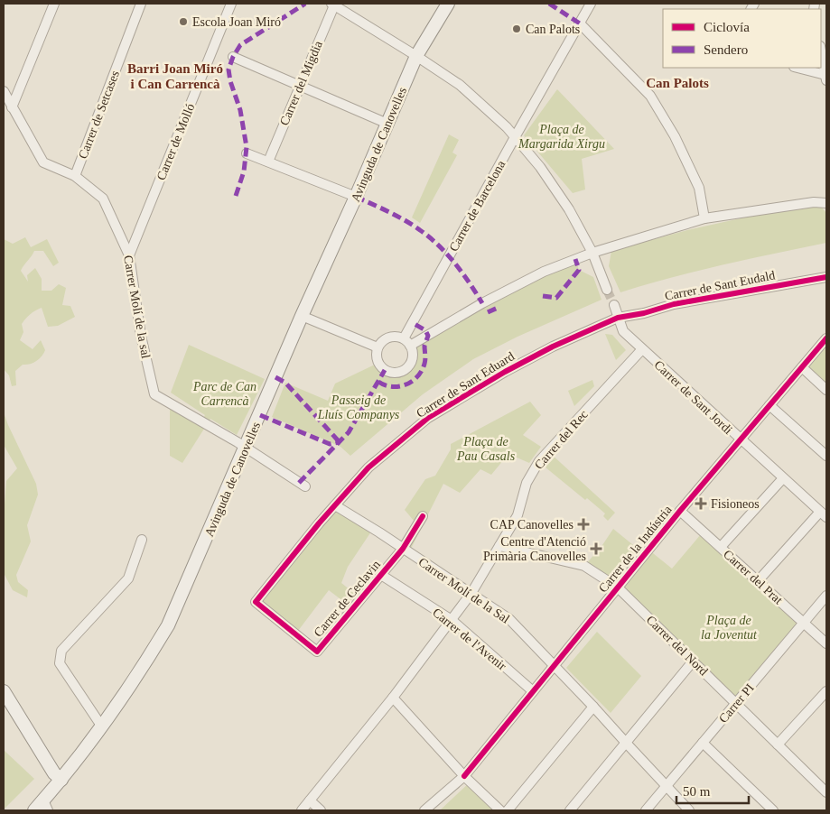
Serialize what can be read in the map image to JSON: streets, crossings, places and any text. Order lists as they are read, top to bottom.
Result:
{
  "streets": {
    "street": [
      "Carrer del Migdia",
      "Carrer de Setcases",
      "Carrer de Molló",
      "Avinguda de Canovelles",
      "Carrer de Barcelona",
      "Carrer de Sant Eudald",
      "Carrer Molí de la sal",
      "Carrer de Sant Eduard",
      "Carrer de Sant Jordi",
      "Carrer del Rec",
      "Carrer de la Indústria",
      "Carrer del Prat",
      "Carrer Molí de la Sal",
      "Carrer de Ceclavin",
      "Carrer de l'Avenir",
      "Carrer del Nord",
      "Carrer PI"
    ]
  },
  "crossings": [
    ["Carrer de Setcases", "Carrer Molí de la sal"],
    ["Carrer de Molló", "Carrer Molí de la sal"],
    ["Avinguda de Canovelles", "Carrer Molí de la sal"],
    ["Carrer de Sant Eudald", "Carrer de Sant Eduard"],
    ["Carrer de Sant Eudald", "Carrer de Sant Jordi"],
    ["Carrer de Sant Eduard", "Carrer de Sant Jordi"],
    ["Carrer de Sant Eduard", "Carrer Molí de la Sal"],
    ["Carrer de Sant Eduard", "Carrer de Ceclavin"],
    ["Carrer de Sant Jordi", "Carrer del Rec"],
    ["Carrer de Sant Jordi", "Carrer de la Indústria"],
    ["Carrer del Rec", "Carrer Molí de la Sal"],
    ["Carrer del Rec", "Carrer de l'Avenir"],
    ["Carrer del Rec", "Carrer del Nord"],
    ["Carrer de la Indústria", "Carrer del Prat"],
    ["Carrer de la Indústria", "Carrer Molí de la Sal"],
    ["Carrer de la Indústria", "Carrer de l'Avenir"],
    ["Carrer de la Indústria", "Carrer del Nord"],
    ["Carrer del Prat", "Carrer PI"],
    ["Carrer Molí de la Sal", "Carrer de Ceclavin"],
    ["Carrer Molí de la Sal", "Carrer PI"],
    ["Carrer de Ceclavin", "Carrer de l'Avenir"],
    ["Carrer del Nord", "Carrer PI"]
  ],
  "districts": ["Barri Joan Miró i Can Carrencà", "Can Palots"],
  "parks": [
    "Plaça de Margarida Xirgu",
    "Parc de Can Carrencà",
    "Passeig de Lluís Companys",
    "Plaça de Pau Casals",
    "Plaça de la Joventut"
  ],
  "places": {
    "other": ["Escola Joan Miró", "Can Palots"],
    "health": ["Fisioneos", "CAP Canovelles", "Centre d'Atenció Primària Canovelles"]
  },
  "legend": ["Ciclovía", "Sendero"],
  "scale_bar": "50 m"
}
